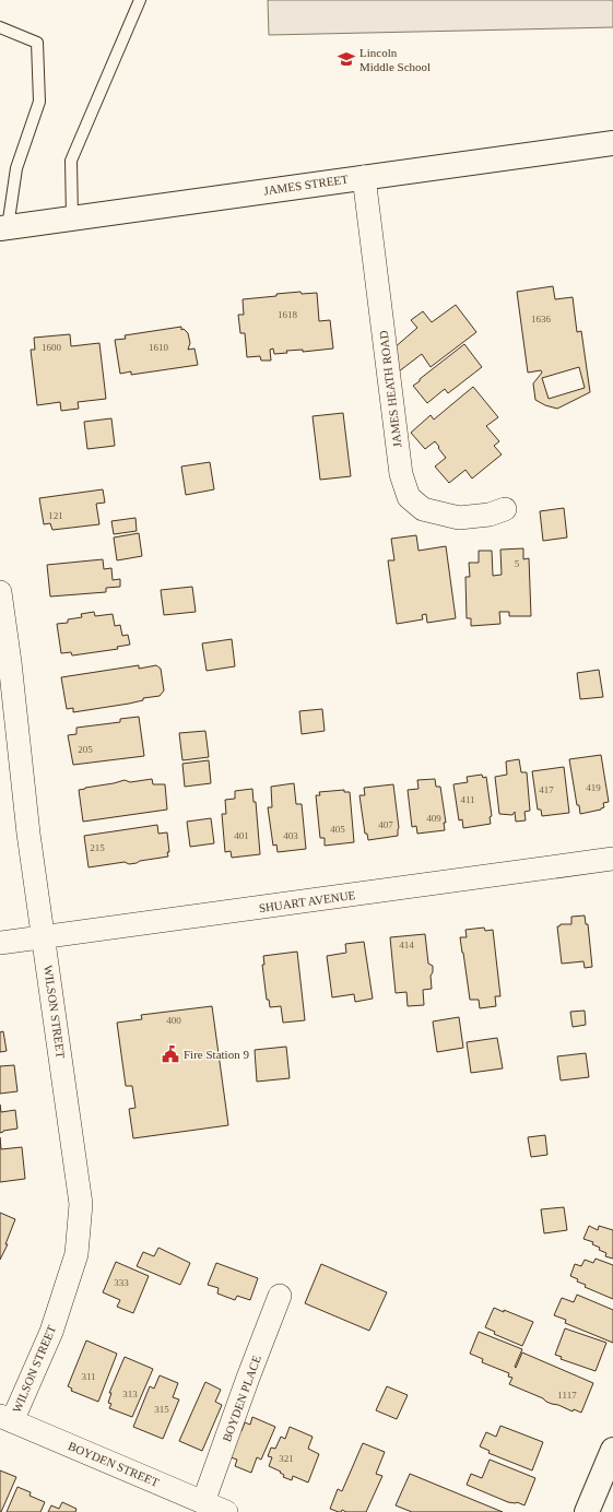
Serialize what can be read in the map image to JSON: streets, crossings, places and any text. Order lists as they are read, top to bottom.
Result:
{
  "streets": {
    "main road": ["JAMES STREET"],
    "street": [
      "JAMES HEATH ROAD",
      "SHUART AVENUE",
      "WILSON STREET",
      "BOYDEN PLACE",
      "BOYDEN STREET"
    ]
  },
  "crossings": [
    ["JAMES STREET", "JAMES HEATH ROAD"],
    ["SHUART AVENUE", "WILSON STREET"],
    ["WILSON STREET", "BOYDEN STREET"],
    ["BOYDEN PLACE", "BOYDEN STREET"]
  ],
  "places": {
    "school or university": ["Lincoln Middle School"],
    "public building": ["Fire Station 9"]
  },
  "house_numbers": [
    "1618",
    "1636",
    "1600",
    "1610",
    "121",
    "5",
    "205",
    "419",
    "417",
    "411",
    "409",
    "407",
    "405",
    "401",
    "403",
    "215",
    "414",
    "400",
    "333",
    "311",
    "313",
    "1117",
    "315",
    "321"
  ]
}
